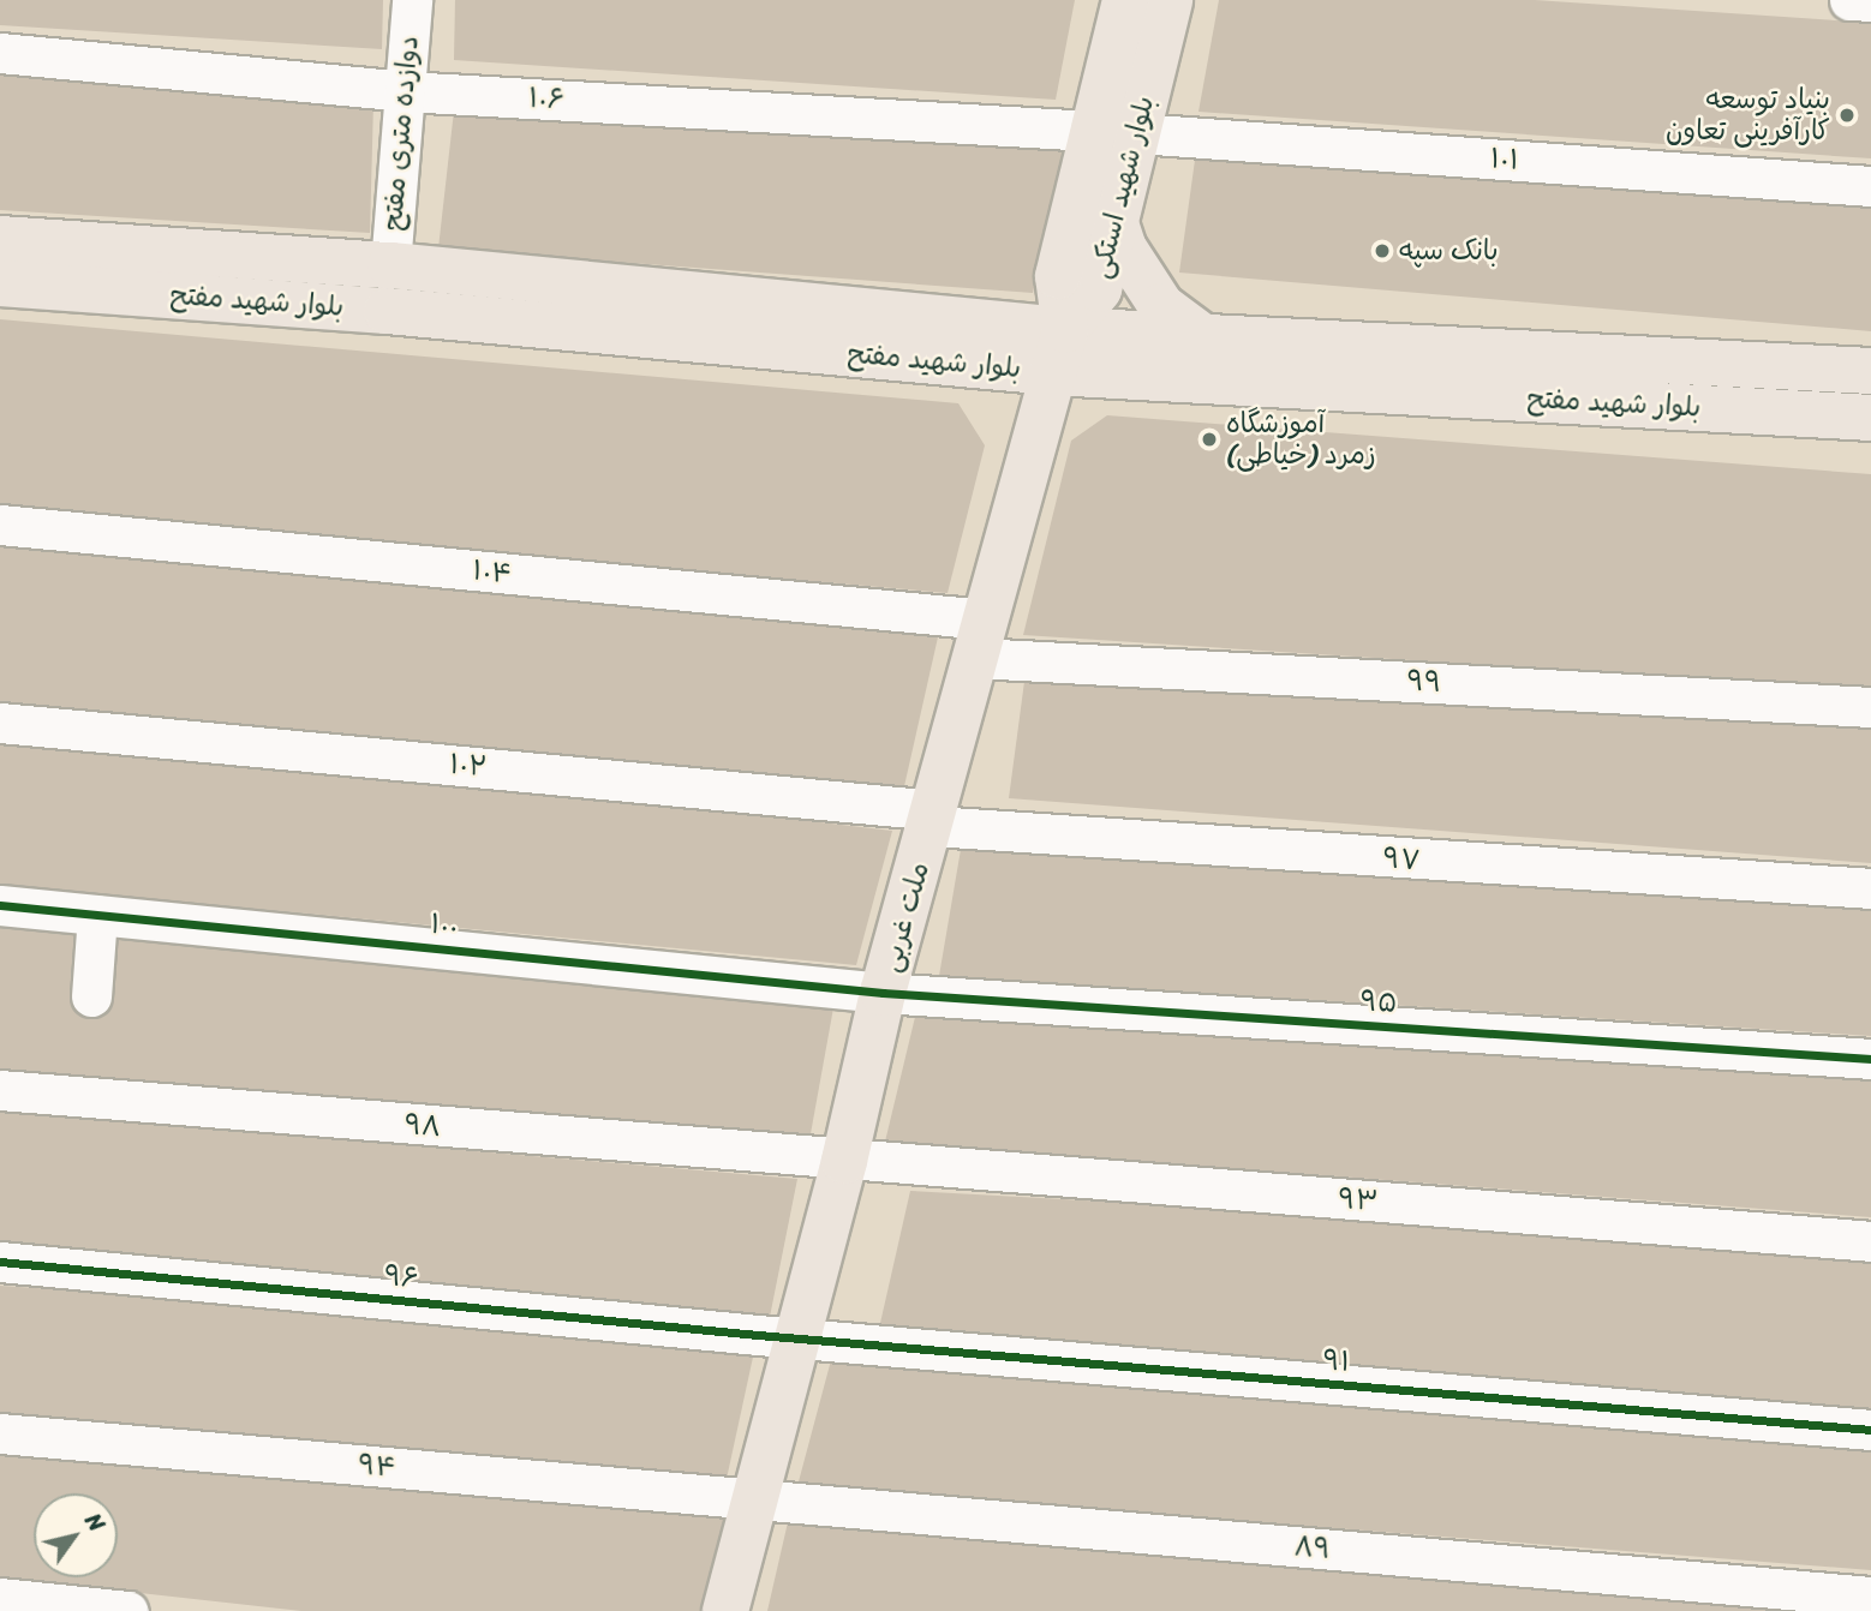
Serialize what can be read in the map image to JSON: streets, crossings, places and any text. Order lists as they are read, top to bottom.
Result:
{
  "streets": {
    "main road": ["بلوار شهید استکی", "بلوار شهید مفتح", "ملت غربی"],
    "street": [
      "۱۰۶",
      "دوازده متری مفتح",
      "۱۰۱",
      "۱۰۴",
      "۹۹",
      "۱۰۲",
      "۹۷",
      "۱۰۰",
      "۹۵",
      "۹۸",
      "۹۳",
      "۹۶",
      "۹۱",
      "۹۴",
      "۸۹"
    ]
  },
  "crossings": [
    ["۱۰۶", "دوازده متری مفتح"],
    ["۱۰۶", "۱۰۱"],
    ["۱۰۶", "بلوار شهید استکی"],
    ["دوازده متری مفتح", "بلوار شهید مفتح"],
    ["۱۰۱", "بلوار شهید استکی"],
    ["بلوار شهید استکی", "بلوار شهید مفتح"],
    ["بلوار شهید استکی", "ملت غربی"],
    ["بلوار شهید مفتح", "ملت غربی"],
    ["۱۰۴", "۹۹"],
    ["۱۰۴", "ملت غربی"],
    ["۹۹", "ملت غربی"],
    ["۱۰۲", "۹۷"],
    ["۱۰۲", "ملت غربی"],
    ["۹۷", "ملت غربی"],
    ["ملت غربی", "۱۰۰"],
    ["ملت غربی", "۹۵"],
    ["ملت غربی", "۹۸"],
    ["ملت غربی", "۹۳"],
    ["ملت غربی", "۹۶"],
    ["ملت غربی", "۹۱"],
    ["ملت غربی", "۹۴"],
    ["ملت غربی", "۸۹"],
    ["۱۰۰", "۹۵"],
    ["۹۸", "۹۳"],
    ["۹۶", "۹۱"],
    ["۹۴", "۸۹"]
  ],
  "places": ["بنیاد توسعه کارآفرینی تعاون", "بانک سپه", "آموزشگاه زمرد (خیاطی)"],
  "north": "top right"
}
